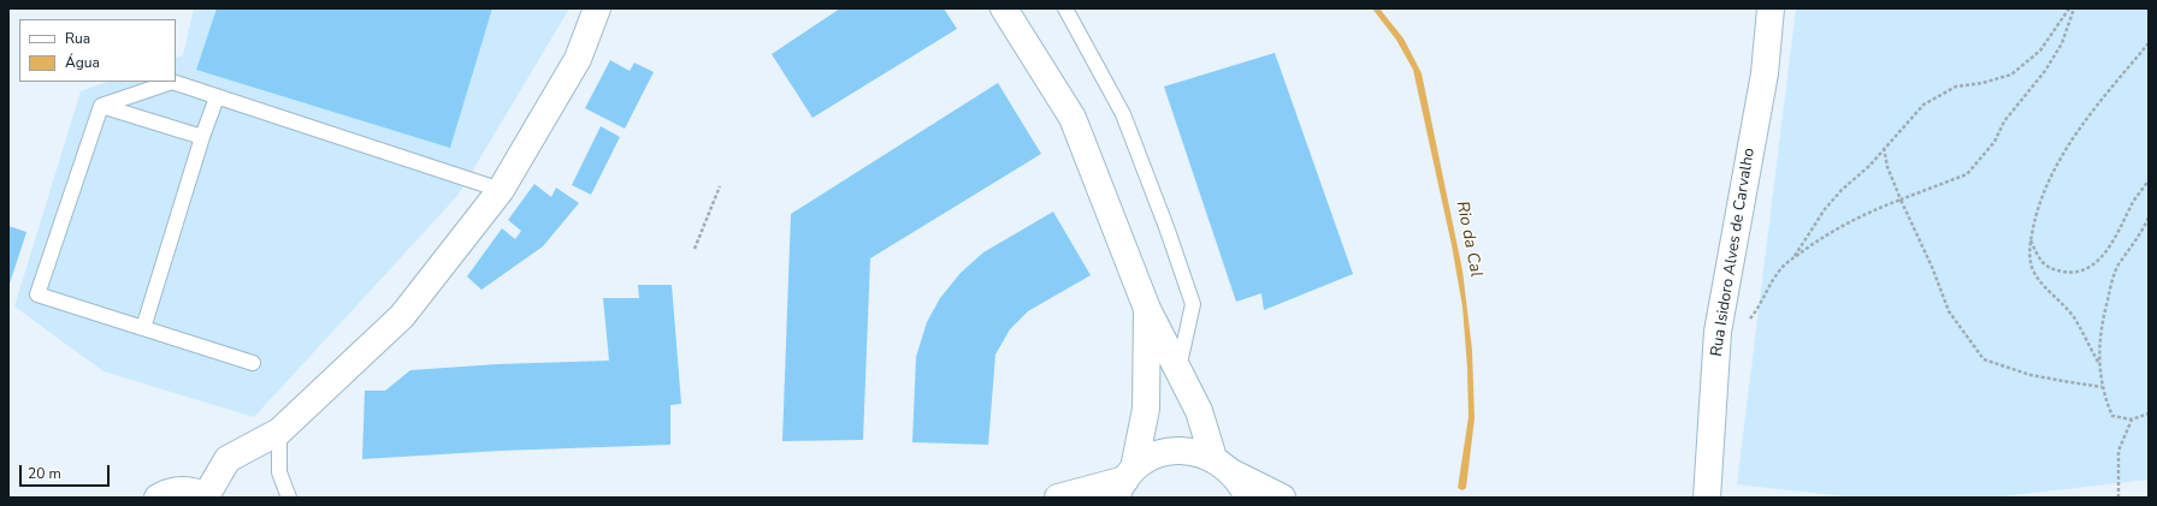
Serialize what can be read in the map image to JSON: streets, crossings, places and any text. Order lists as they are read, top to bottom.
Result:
{
  "streets": {
    "street": ["Rua Isidoro Alves de Carvalho"]
  },
  "water": ["Rio da Cal"],
  "legend": ["Rua", "Água"],
  "scale_bar": "20 m"
}
